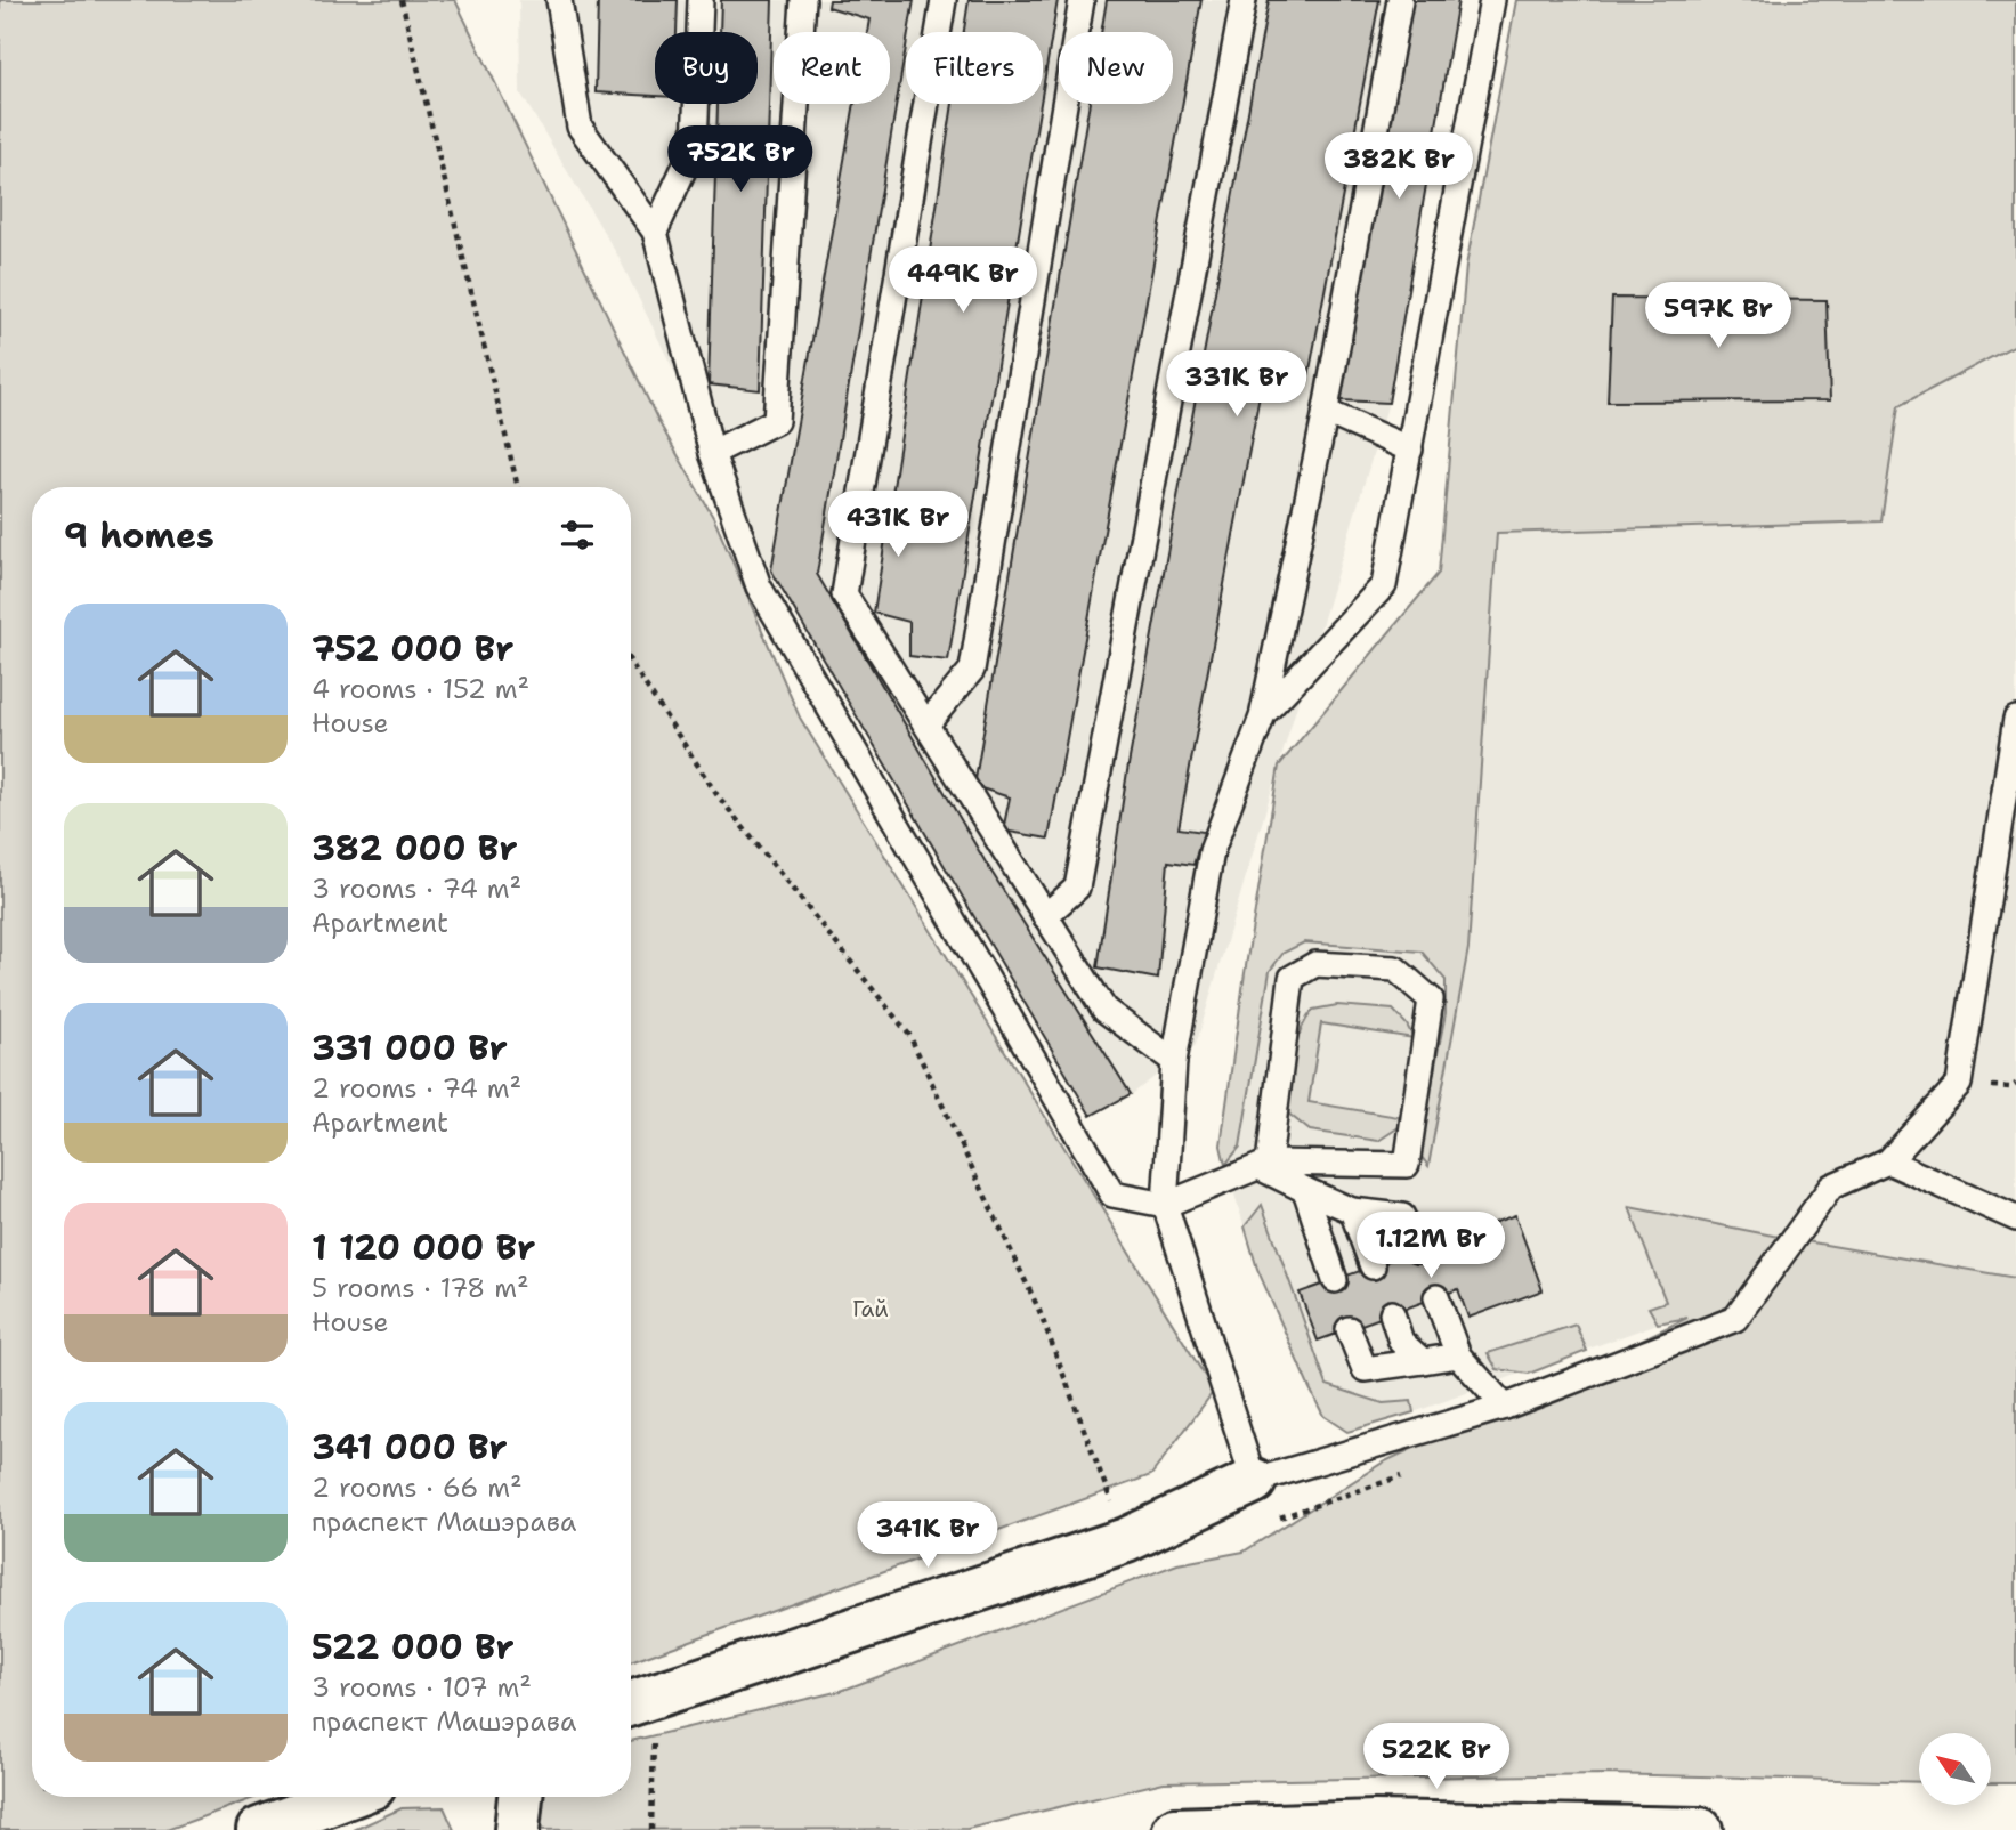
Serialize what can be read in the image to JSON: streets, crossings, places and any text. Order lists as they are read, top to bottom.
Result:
{
  "parks": ["Гай"],
  "north": "top left",
  "page": {
    "chip": [
      "Buy",
      "Rent",
      "Filters",
      "New"
    ],
    "price": [
      "752K Br",
      "382K Br",
      "449K Br",
      "597K Br",
      "331K Br",
      "431K Br",
      "1.12M Br",
      "341K Br",
      "522K Br"
    ],
    "heading": "9 homes",
    "list": [
      {
        "name": "752 000 Br",
        "note": "4 rooms · 152 m² · House"
      },
      {
        "name": "382 000 Br",
        "note": "3 rooms · 74 m² · Apartment"
      },
      {
        "name": "331 000 Br",
        "note": "2 rooms · 74 m² · Apartment"
      },
      {
        "name": "1 120 000 Br",
        "note": "5 rooms · 178 m² · House"
      },
      {
        "name": "341 000 Br",
        "note": "2 rooms · 66 m² · праспект Машэрава"
      },
      {
        "name": "522 000 Br",
        "note": "3 rooms · 107 m² · праспект Машэрава"
      }
    ]
  }
}
